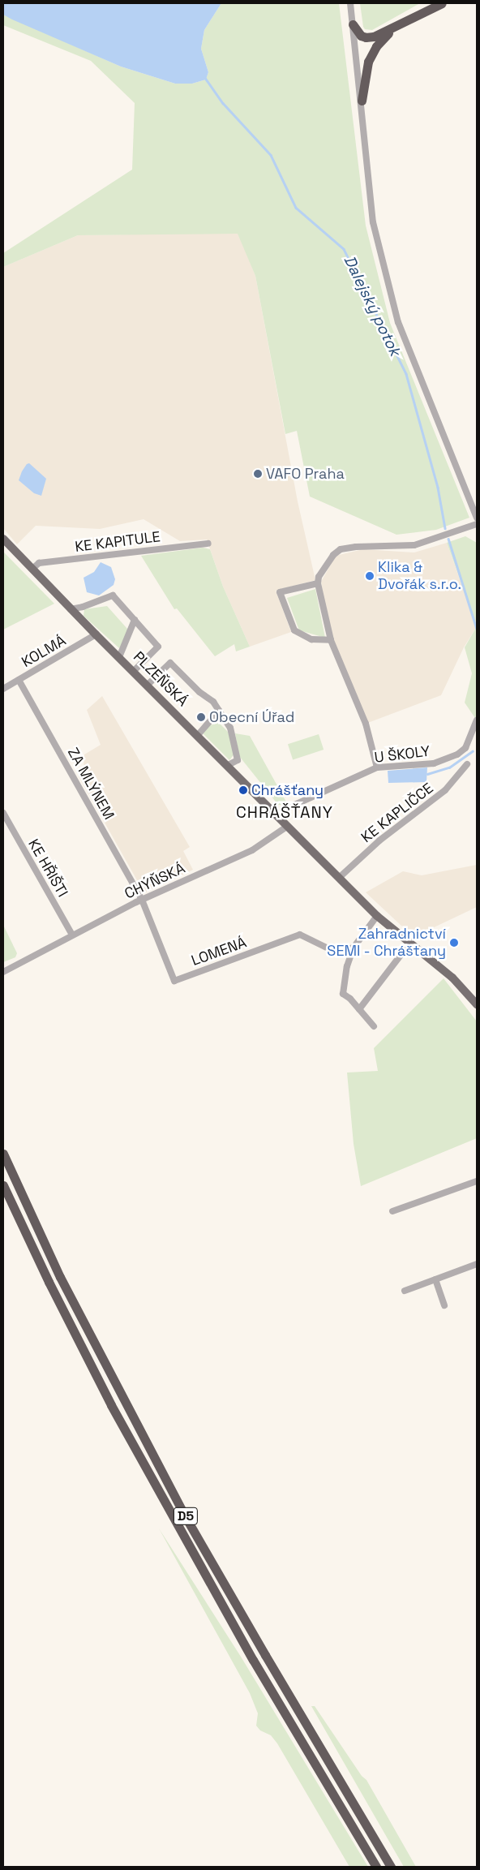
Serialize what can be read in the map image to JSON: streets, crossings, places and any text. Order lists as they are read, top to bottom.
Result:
{
  "streets": {
    "highway": ["D5"],
    "main road": ["PLZEŇSKÁ"],
    "street": [
      "KE KAPITULE",
      "KOLMÁ",
      "U ŠKOLY",
      "ZA MLÝNEM",
      "KE KAPLIČCE",
      "KE HŘIŠTI",
      "CHÝŇSKÁ",
      "LOMENÁ"
    ]
  },
  "crossings": [
    ["KE KAPITULE", "PLZEŇSKÁ"],
    ["KOLMÁ", "PLZEŇSKÁ"],
    ["KOLMÁ", "ZA MLÝNEM"],
    ["PLZEŇSKÁ", "KE KAPLIČCE"],
    ["PLZEŇSKÁ", "CHÝŇSKÁ"],
    ["ZA MLÝNEM", "CHÝŇSKÁ"],
    ["ZA MLÝNEM", "LOMENÁ"],
    ["KE HŘIŠTI", "CHÝŇSKÁ"],
    ["CHÝŇSKÁ", "LOMENÁ"]
  ],
  "districts": ["CHRÁŠŤANY"],
  "water": ["Dalejský potok"],
  "places": [
    "VAFO Praha",
    "Klika & Dvořák s.r.o.",
    "Obecní Úřad",
    "Chrášťany",
    "Zahradnictví SEMI - Chráštany"
  ]
}
